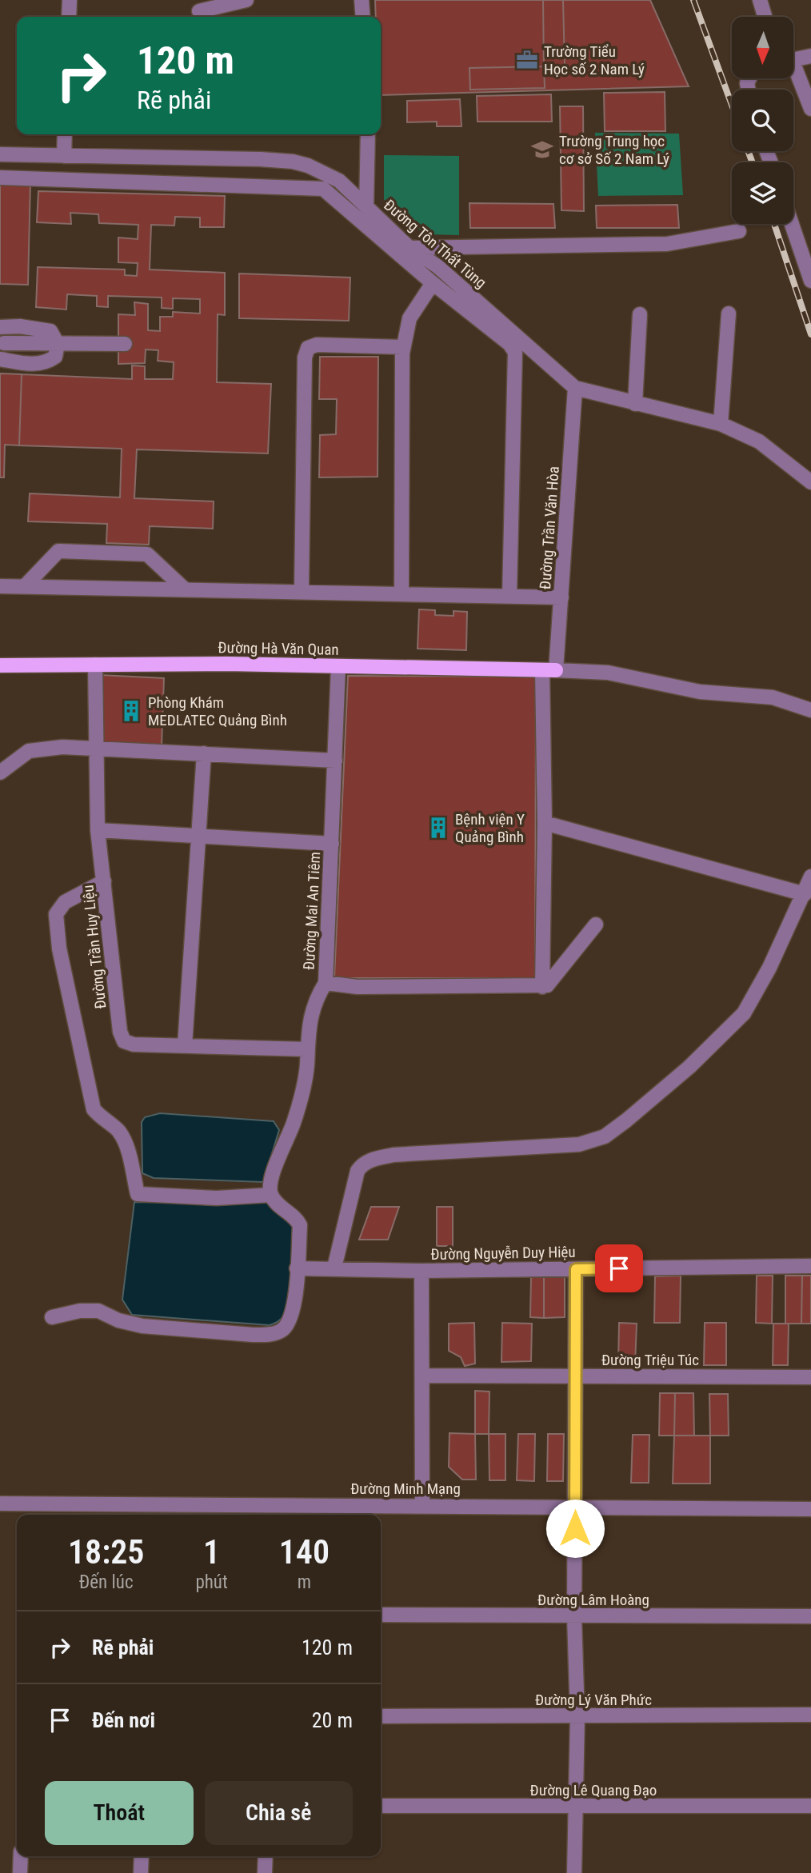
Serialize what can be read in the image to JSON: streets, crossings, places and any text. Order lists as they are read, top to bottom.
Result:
{
  "streets": {
    "main road": ["Đường Hà Văn Quan"],
    "street": [
      "Đường Tôn Thất Tùng",
      "Đường Trần Văn Hòa",
      "Đường Mai An Tiêm",
      "Đường Trần Huy Liệu",
      "Đường Nguyễn Duy Hiệu",
      "Đường Triệu Túc",
      "Đường Minh Mạng",
      "Đường Lâm Hoàng",
      "Đường Lý Văn Phức",
      "Đường Lê Quang Đạo"
    ]
  },
  "crossings": [
    ["Đường Tôn Thất Tùng", "Đường Trần Văn Hòa"],
    ["Đường Trần Văn Hòa", "Đường Hà Văn Quan"],
    ["Đường Hà Văn Quan", "Đường Mai An Tiêm"],
    ["Đường Hà Văn Quan", "Đường Trần Huy Liệu"],
    ["Đường Mai An Tiêm", "Đường Trần Huy Liệu"]
  ],
  "places": {
    "office": ["Trường Tiểu Học số 2 Nam Lý"],
    "school or university": ["Trường Trung học cơ sở Số 2 Nam Lý"],
    "building": ["Phòng Khám MEDLATEC Quảng Bình", "Bệnh viện Y Quảng Bình"]
  },
  "north": "bottom",
  "page": {
    "turn": ["120 m", "Rẽ phải"],
    "eta": [
      "18:25",
      "Đến lúc",
      "1",
      "phút",
      "140",
      "m"
    ],
    "list": [
      {
        "name": "Rẽ phải",
        "value": "120 m"
      },
      {
        "name": "Đến nơi",
        "value": "20 m"
      }
    ],
    "buttons": ["Thoát", "Chia sẻ"]
  }
}
